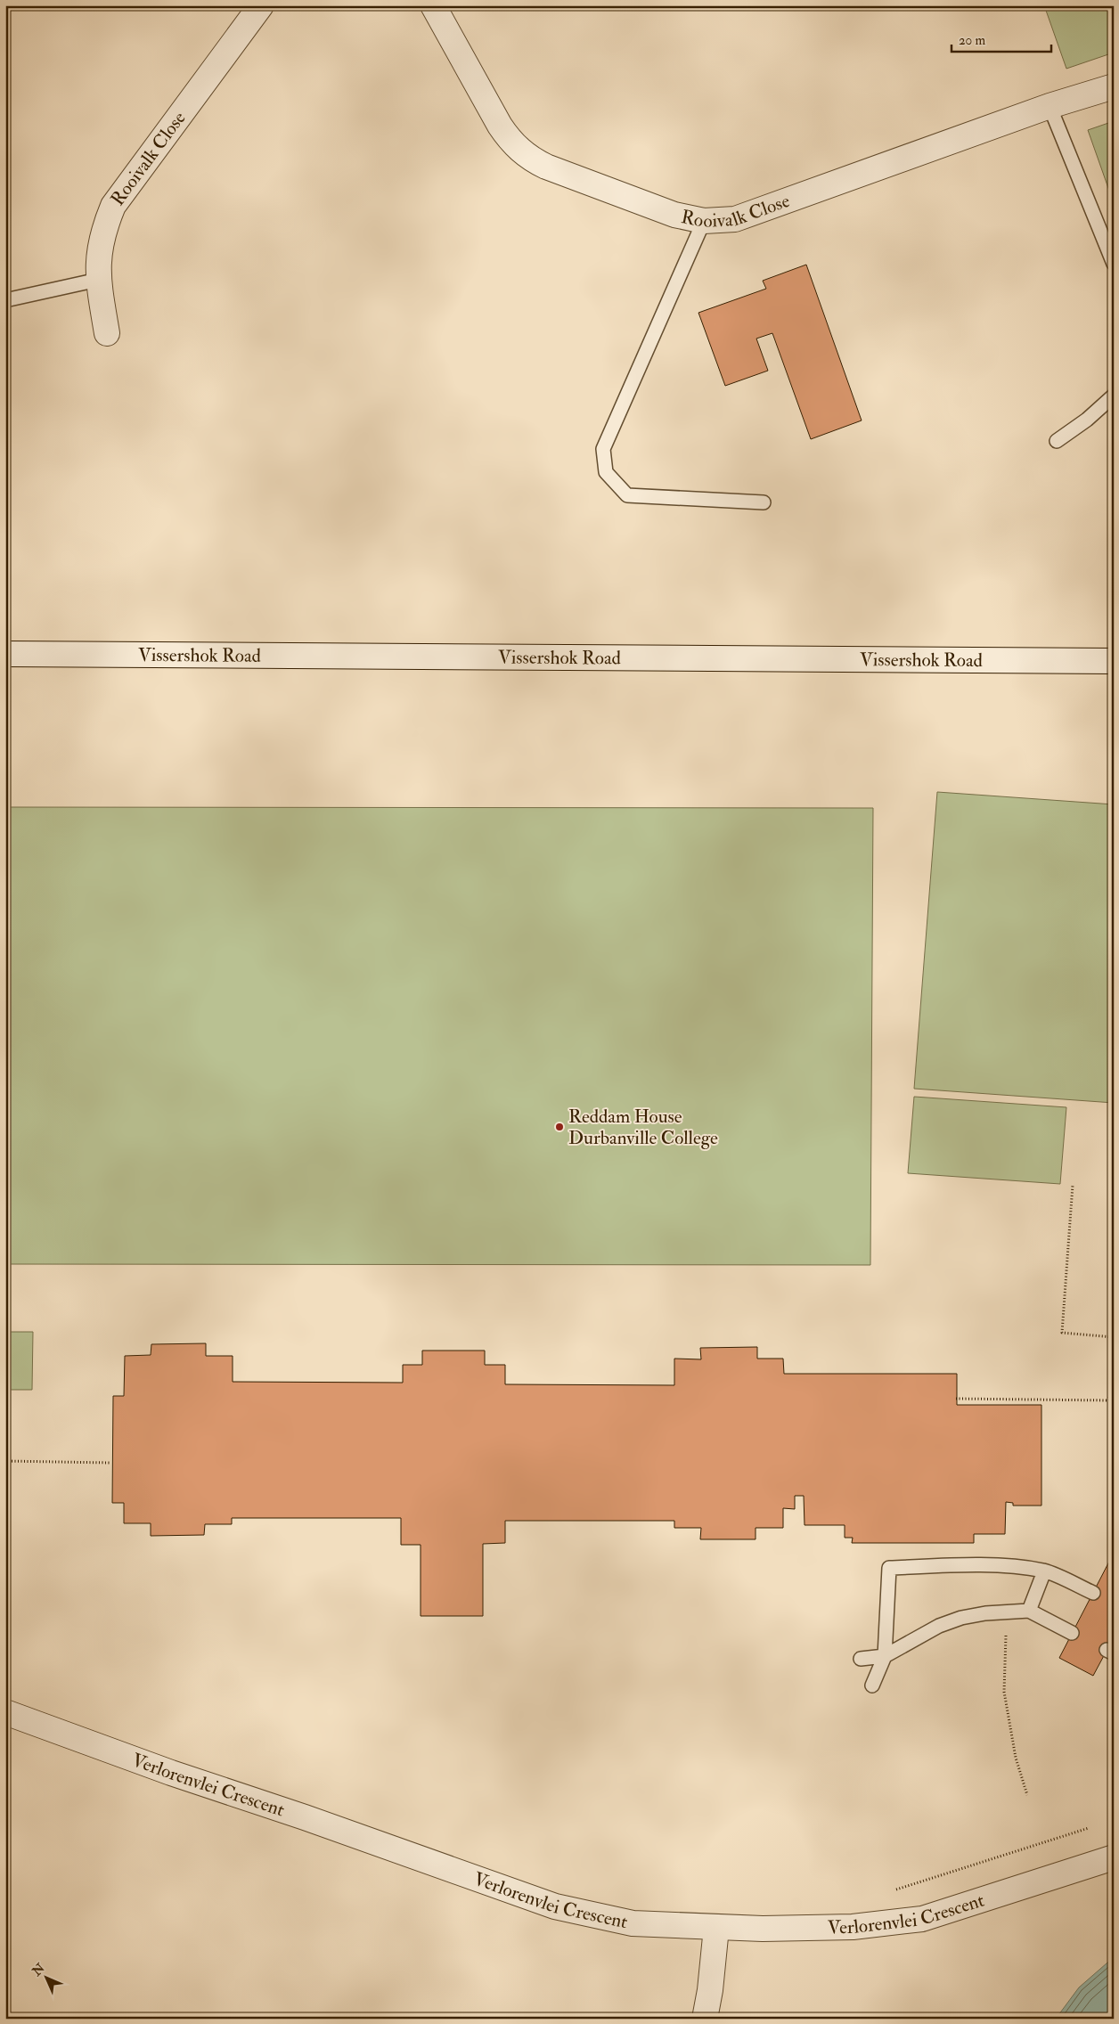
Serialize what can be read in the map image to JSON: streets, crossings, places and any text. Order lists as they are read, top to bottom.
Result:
{
  "streets": {
    "street": ["Rooivalk Close", "Vissershok Road", "Verlorenvlei Crescent"]
  },
  "places": ["Reddam House Durbanville College"],
  "scale_bar": "20 m",
  "north": "top left"
}
